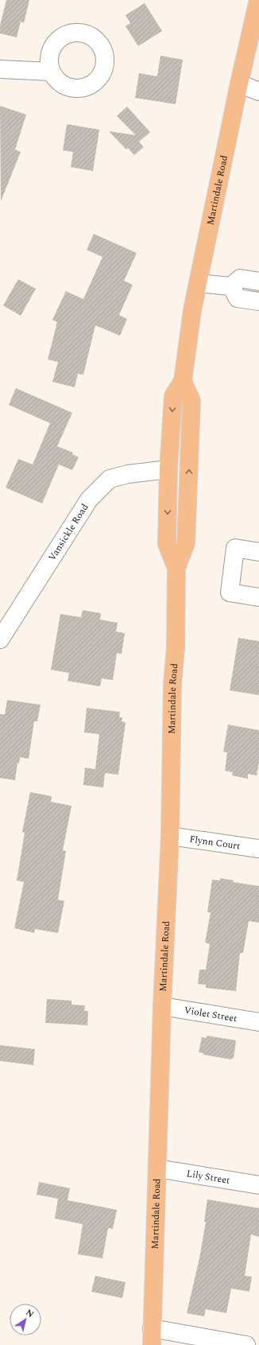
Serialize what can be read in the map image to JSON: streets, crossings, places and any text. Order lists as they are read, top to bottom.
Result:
{
  "streets": {
    "main road": ["Martindale Road"],
    "street": [
      "Vansickle Road",
      "Flynn Court",
      "Violet Street",
      "Lily Street"
    ]
  },
  "crossings": [
    ["Martindale Road", "Vansickle Road"],
    ["Martindale Road", "Flynn Court"],
    ["Martindale Road", "Violet Street"],
    ["Martindale Road", "Lily Street"]
  ],
  "north": "top right"
}
